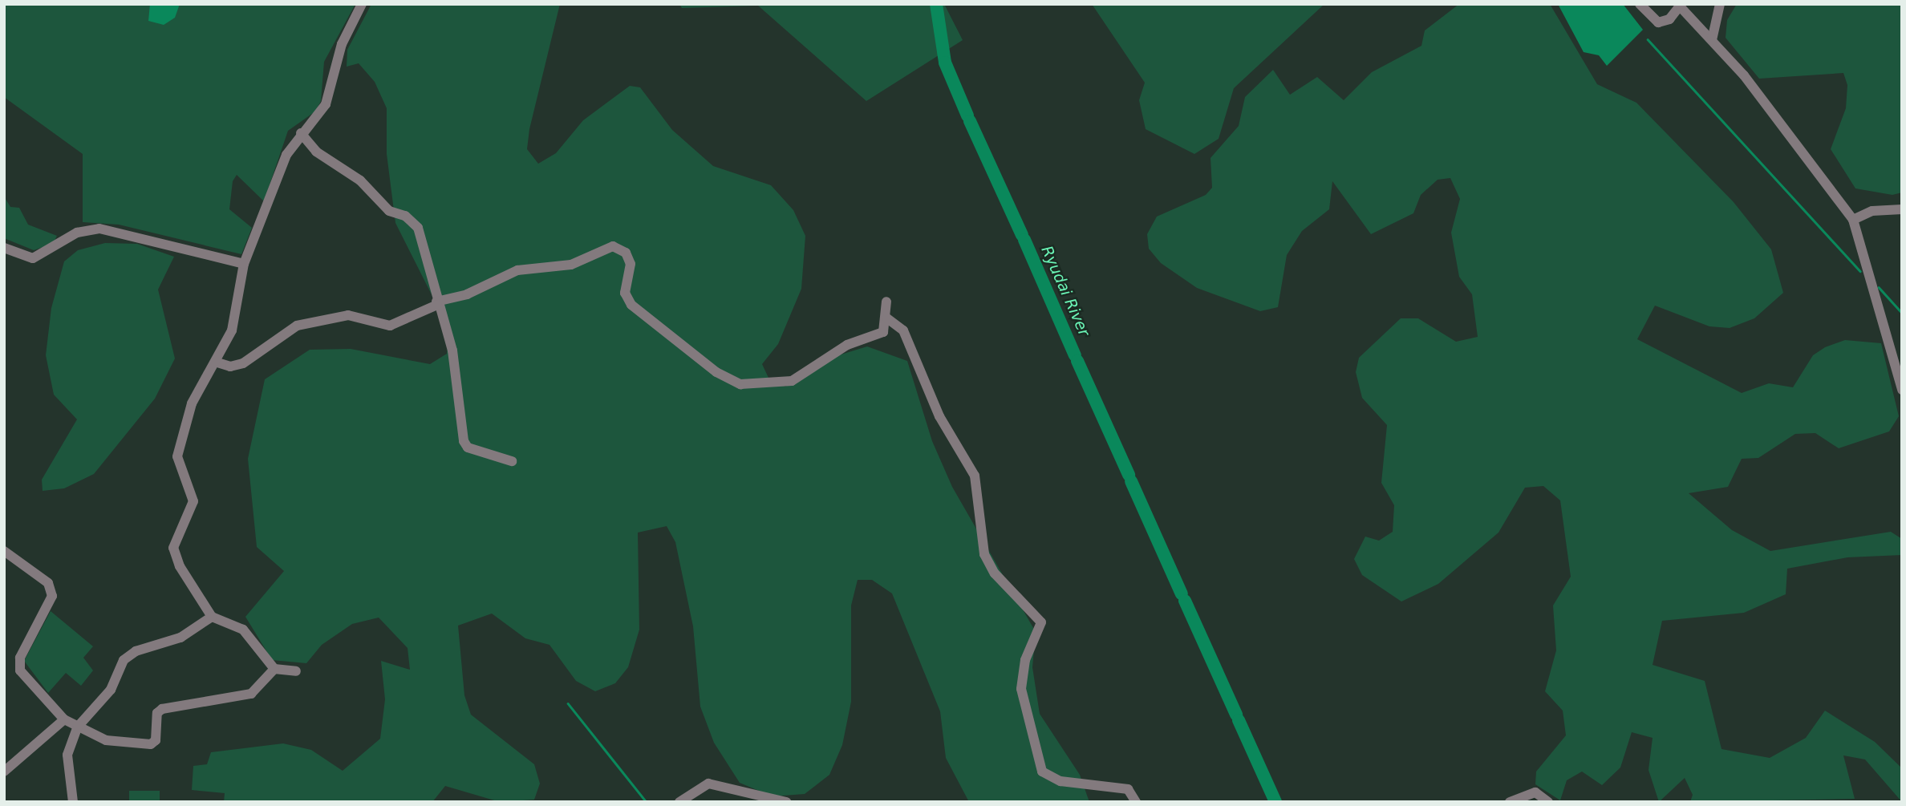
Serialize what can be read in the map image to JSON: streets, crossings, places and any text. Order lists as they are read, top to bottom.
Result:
{
  "water": ["Ryudai River"]
}
